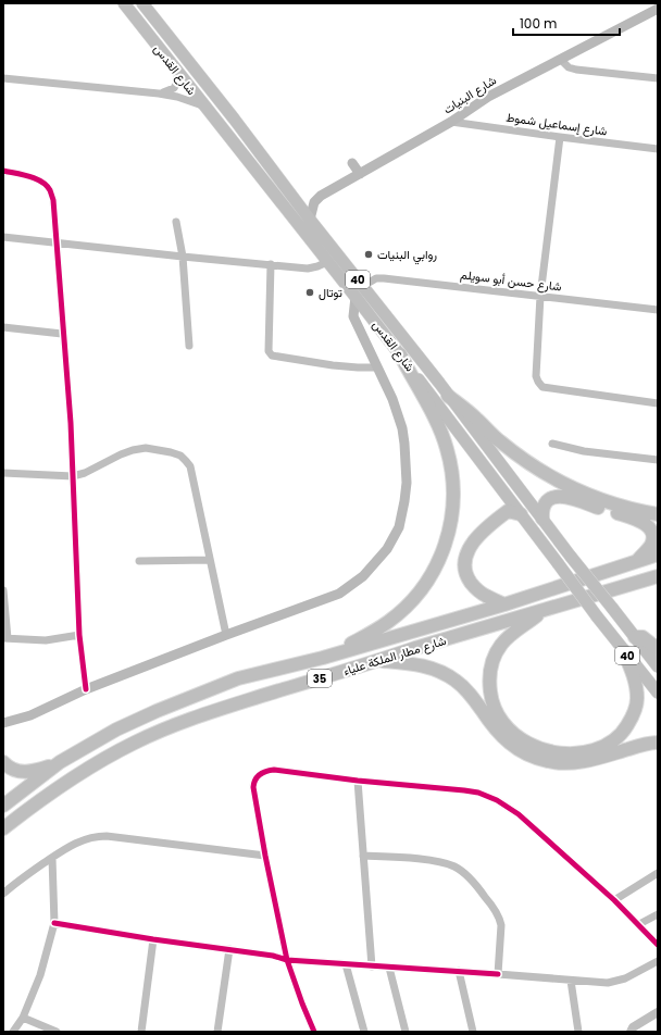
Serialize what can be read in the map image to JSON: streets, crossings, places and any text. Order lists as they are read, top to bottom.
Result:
{
  "streets": {
    "highway": [
      "شارع القدس",
      "40",
      "شارع مطار الملكة علياء",
      "35"
    ],
    "main road": ["شارع البنيات"],
    "street": ["شارع إسماعيل شموط", "شارع حسن أبو سويلم"]
  },
  "crossings": [
    ["شارع القدس", "شارع البنيات"],
    ["شارع القدس", "شارع حسن أبو سويلم"],
    ["شارع البنيات", "شارع إسماعيل شموط"]
  ],
  "places": ["روابي البنيات", "توتال"],
  "scale_bar": "100 m"
}
